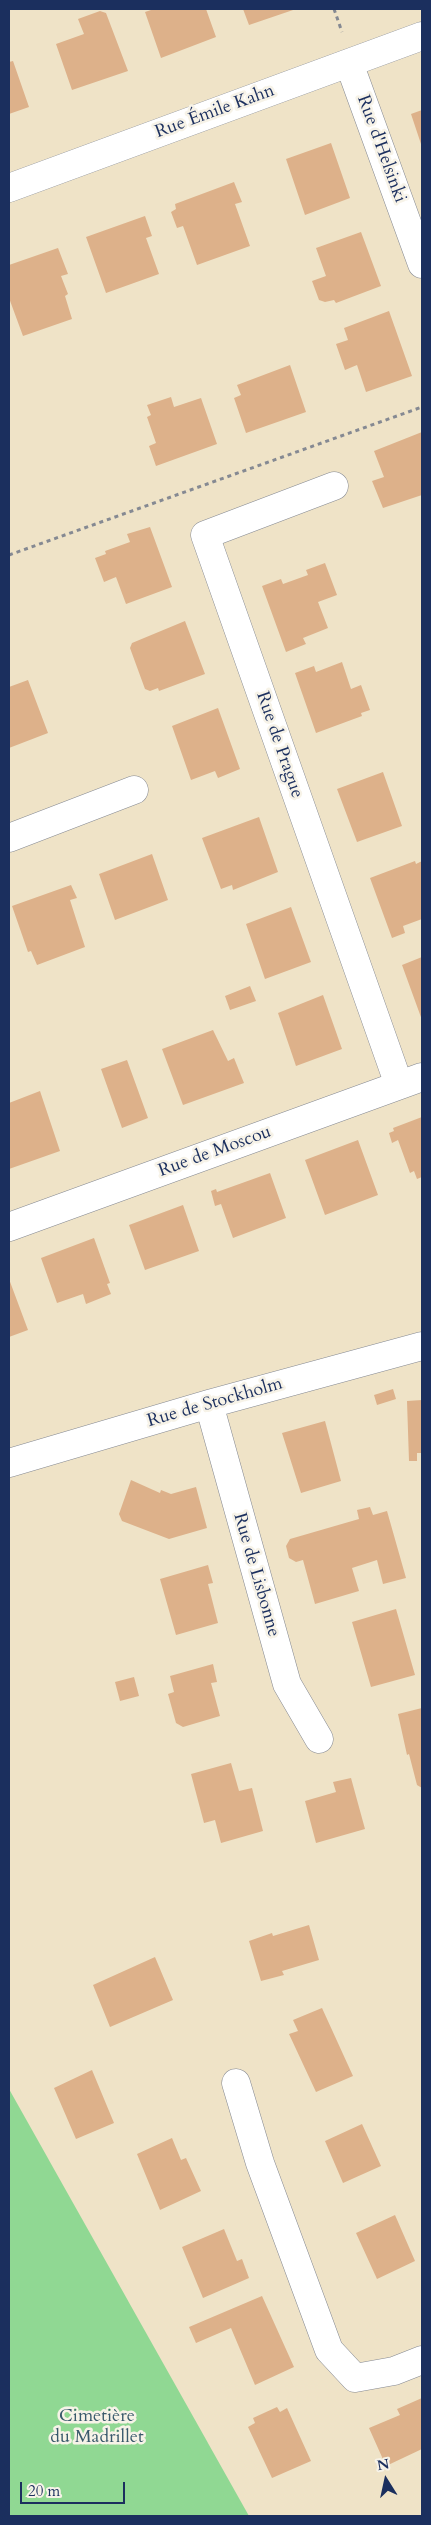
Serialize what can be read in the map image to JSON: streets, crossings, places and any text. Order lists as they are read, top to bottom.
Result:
{
  "streets": {
    "street": [
      "Rue Émile Kahn",
      "Rue d'Helsinki",
      "Rue de Prague",
      "Rue de Moscou",
      "Rue de Stockholm",
      "Rue de Lisbonne"
    ]
  },
  "crossings": [
    ["Rue Émile Kahn", "Rue d'Helsinki"],
    ["Rue de Prague", "Rue de Moscou"],
    ["Rue de Stockholm", "Rue de Lisbonne"]
  ],
  "parks": ["Cimetière du Madrillet"],
  "scale_bar": "20 m",
  "north": "top"
}
